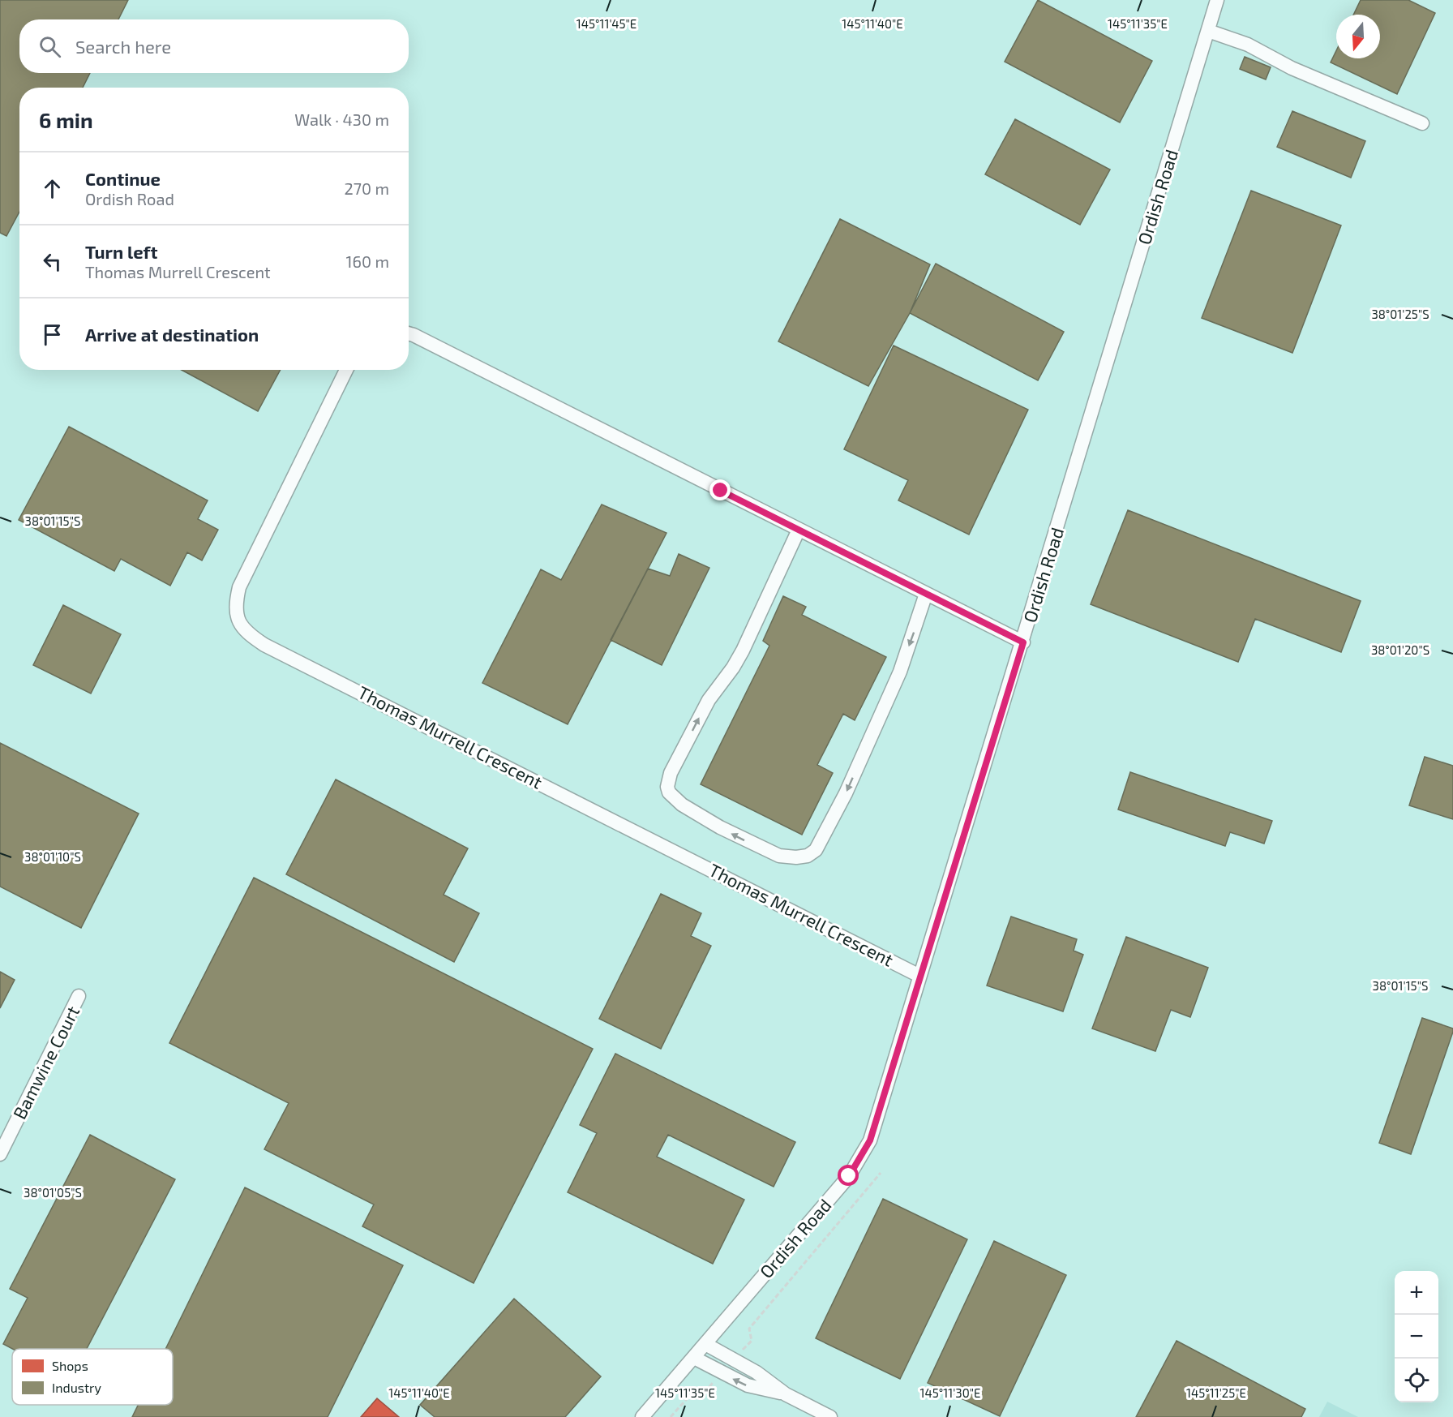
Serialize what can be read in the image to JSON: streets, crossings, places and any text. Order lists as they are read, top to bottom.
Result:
{
  "streets": {
    "street": ["Ordish Road", "Thomas Murrell Crescent", "Bamwine Court"]
  },
  "crossings": [
    ["Ordish Road", "Thomas Murrell Crescent"]
  ],
  "legend": ["Shops", "Industry"],
  "north": "bottom",
  "page": {
    "search": "Search here",
    "heading": ["6 min", "Walk · 430 m"],
    "list": [
      ["Continue", "Ordish Road", "270 m"],
      ["Turn left", "Thomas Murrell Crescent", "160 m"],
      "Arrive at destination"
    ],
    "map_buttons": ["+", "−"]
  },
  "coordinates": [
    "145°11'45\"E",
    "145°11'40\"E",
    "145°11'35\"E",
    "38°01'25\"S",
    "38°01'15\"S",
    "38°01'20\"S",
    "38°01'10\"S",
    "38°01'05\"S",
    "145°11'30\"E",
    "145°11'25\"E"
  ]
}
